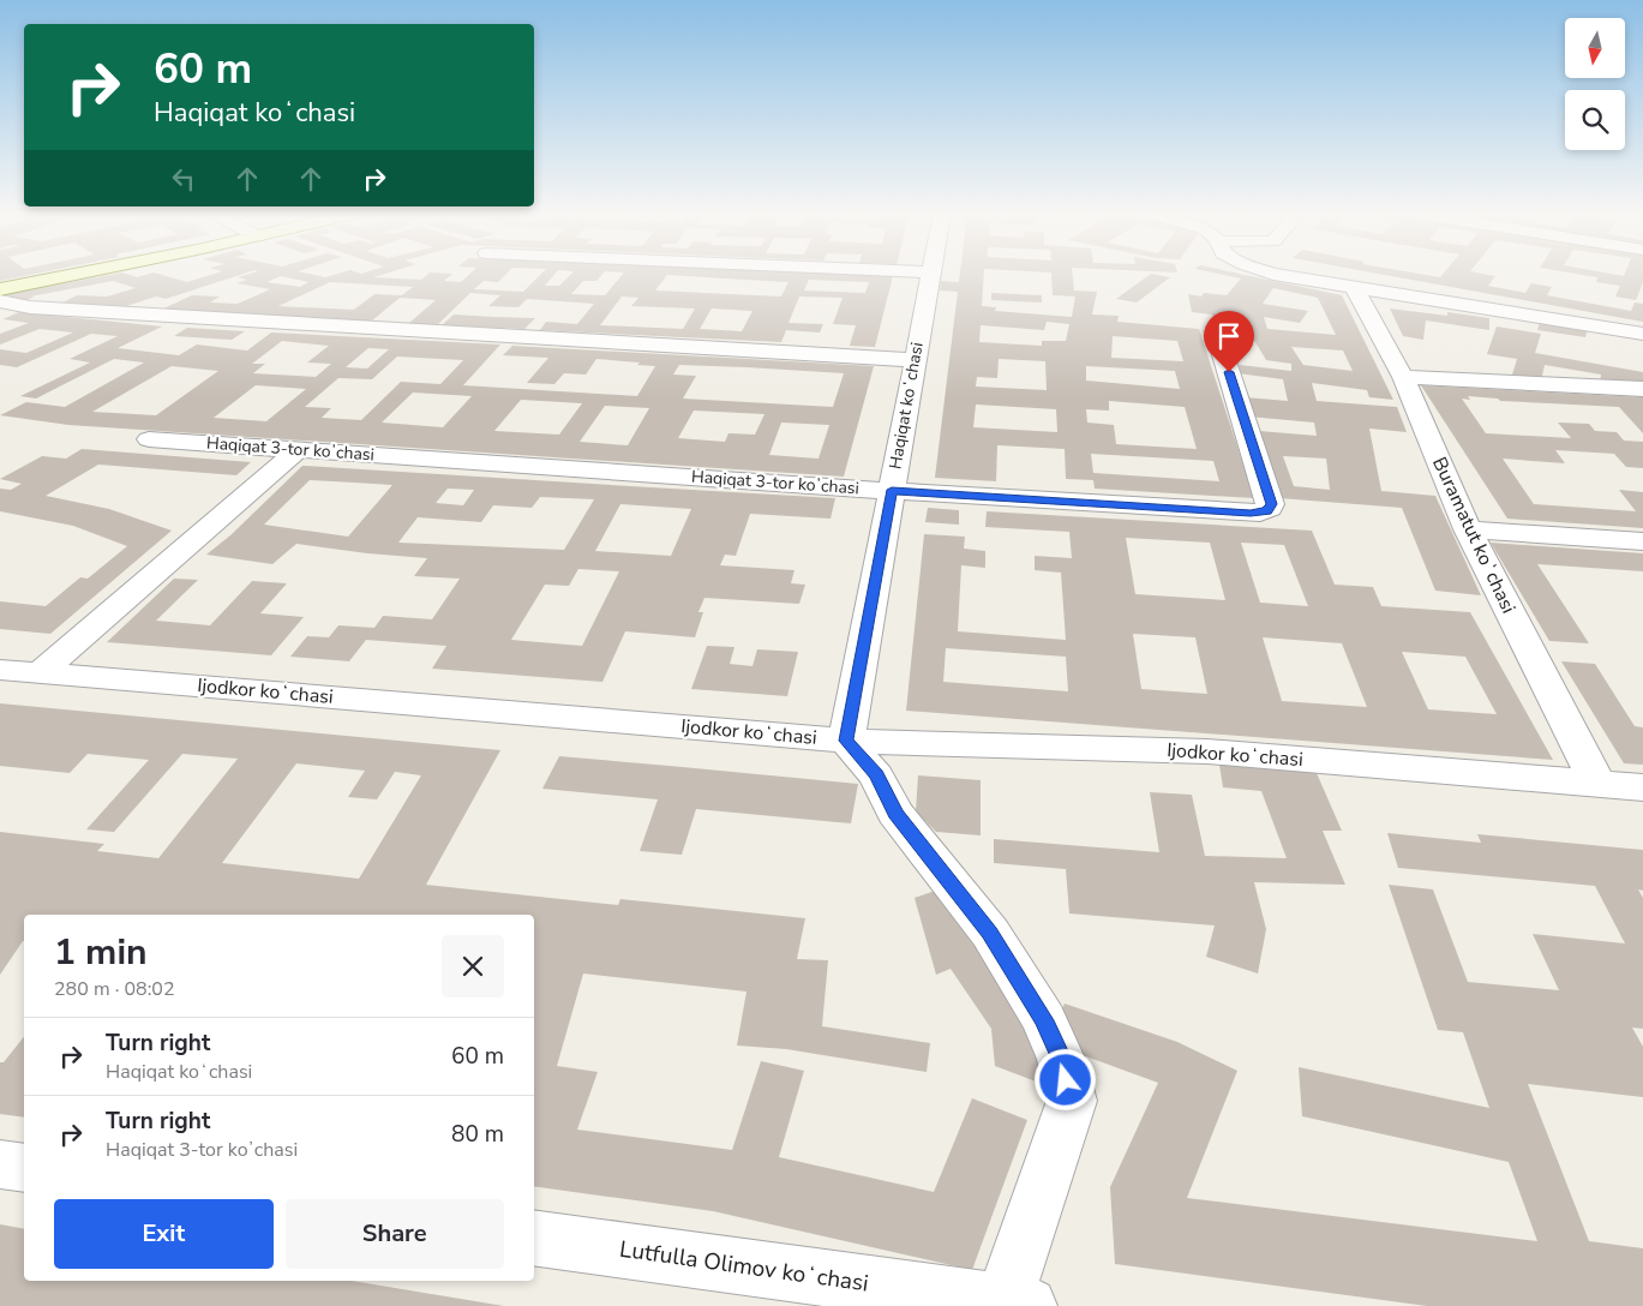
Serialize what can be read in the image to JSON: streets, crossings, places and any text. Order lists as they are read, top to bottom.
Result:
{
  "streets": {
    "street": [
      "Haqiqat koʻchasi",
      "Haqiqat 3-tor koʼchasi",
      "Buramatut koʻchasi",
      "Ijodkor koʻchasi",
      "Lutfulla Olimov koʻchasi"
    ]
  },
  "crossings": [
    ["Haqiqat koʻchasi", "Haqiqat 3-tor koʼchasi"],
    ["Haqiqat koʻchasi", "Ijodkor koʻchasi"],
    ["Buramatut koʻchasi", "Ijodkor koʻchasi"]
  ],
  "north": "bottom",
  "page": {
    "turn": ["60 m", "Haqiqat koʻchasi"],
    "heading": ["1 min", "280 m · 08:02"],
    "list": [
      {
        "name": "Turn right",
        "note": "Haqiqat koʻchasi",
        "value": "60 m"
      },
      {
        "name": "Turn right",
        "note": "Haqiqat 3-tor koʼchasi",
        "value": "80 m"
      }
    ],
    "buttons": ["Exit", "Share"]
  }
}
